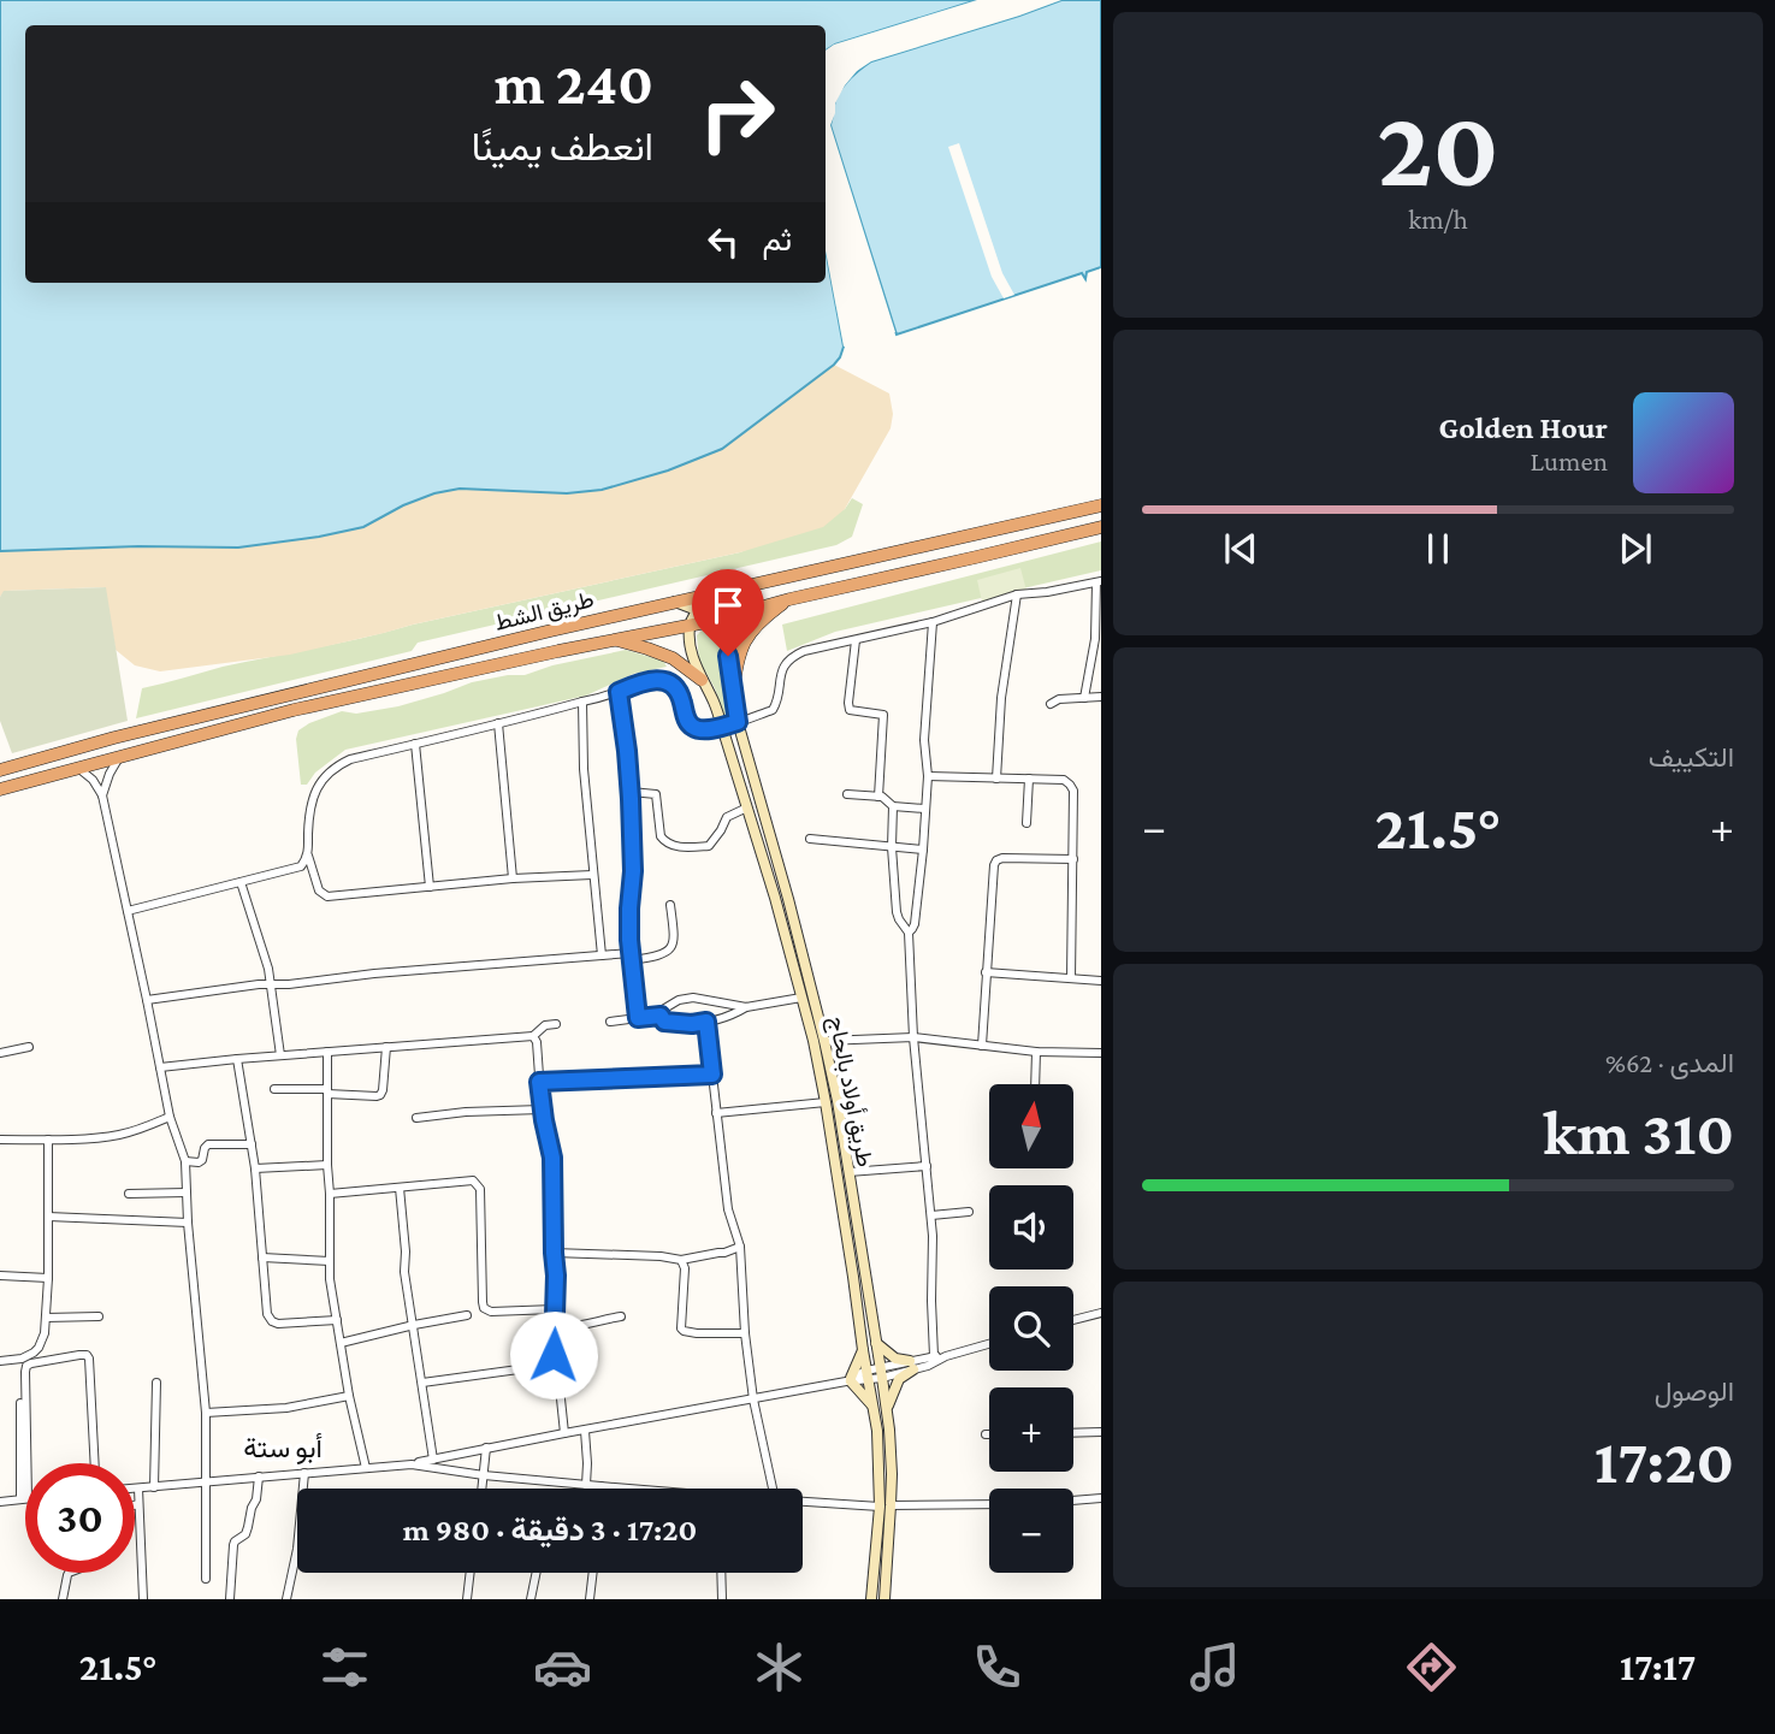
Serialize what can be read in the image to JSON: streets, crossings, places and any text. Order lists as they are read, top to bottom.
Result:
{
  "streets": {
    "highway": ["طريق الشط"],
    "main road": ["طريق أولاد بالحاج"]
  },
  "crossings": [
    ["طريق الشط", "طريق أولاد بالحاج"]
  ],
  "districts": ["أبو ستة"],
  "north": "top",
  "page": {
    "tile": [
      ["20", "km/h"],
      "التكييف",
      ["المدى · 62%", "310 km"],
      ["الوصول", "17:20"]
    ],
    "turn": ["240 m", "انعطف يمينًا"],
    "then": "ثم",
    "song": ["Golden Hour", "Lumen"],
    "heat": ["−", "21.5°", "+"],
    "map_buttons": ["+", "−"],
    "limit": "30",
    "trip": "17:20 · 3 دقيقة · 980 m",
    "tabs": ["17:17", "21.5°"]
  }
}
